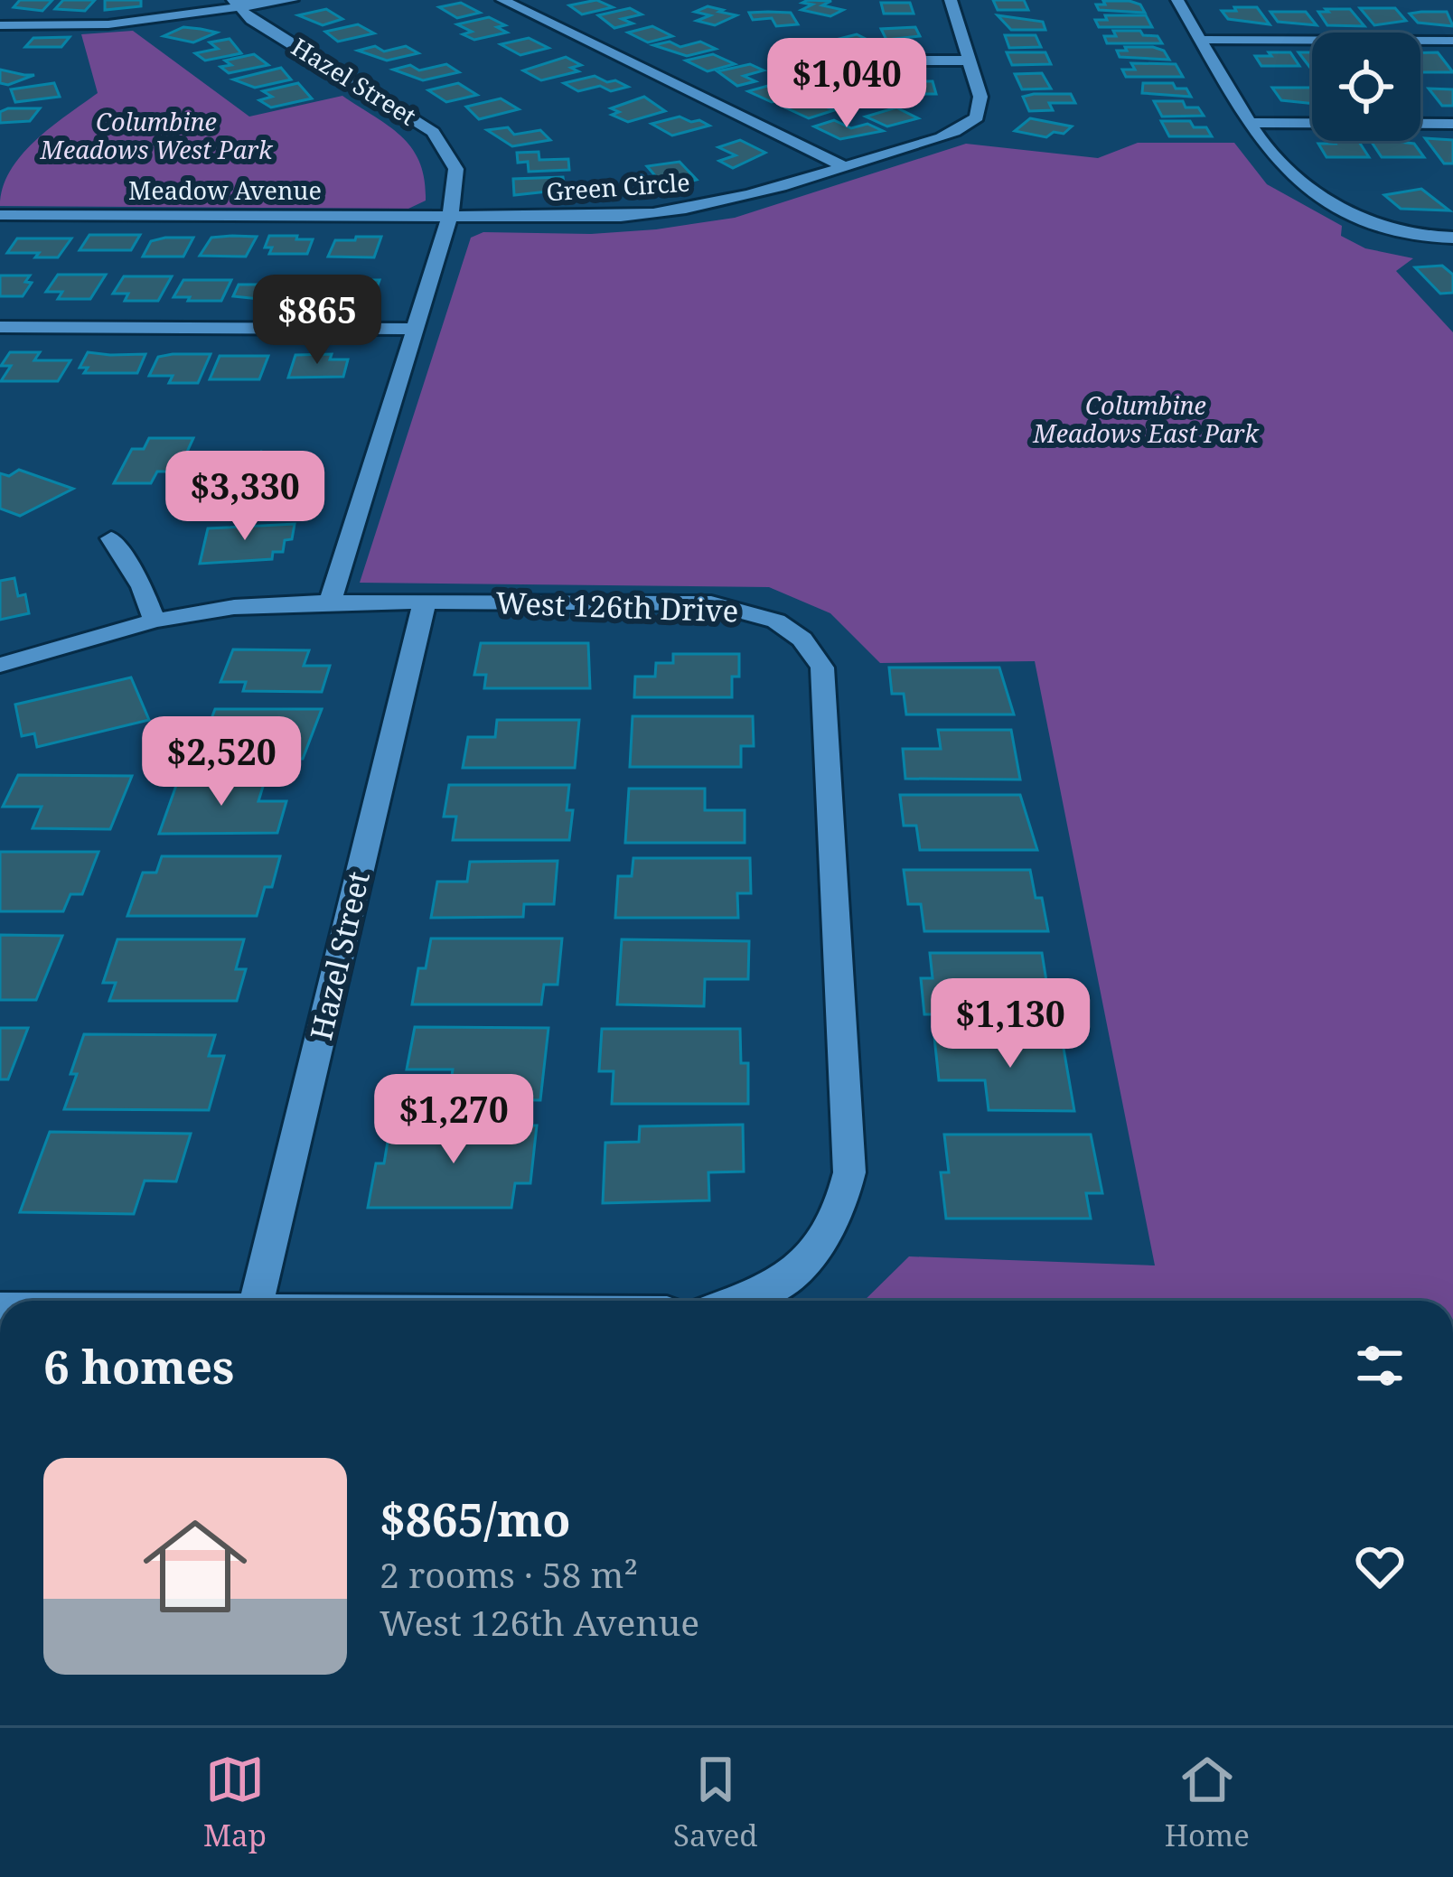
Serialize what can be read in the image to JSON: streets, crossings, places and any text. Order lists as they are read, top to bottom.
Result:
{
  "streets": {
    "street": [
      "Hazel Street",
      "Green Circle",
      "Meadow Avenue",
      "West 126th Drive"
    ]
  },
  "crossings": [
    ["Hazel Street", "Green Circle"],
    ["Hazel Street", "Meadow Avenue"],
    ["Hazel Street", "West 126th Drive"],
    ["Green Circle", "Meadow Avenue"]
  ],
  "parks": ["Columbine Meadows West Park", "Columbine Meadows East Park"],
  "page": {
    "price": [
      "$1,040",
      "$865",
      "$3,330",
      "$2,520",
      "$1,130",
      "$1,270"
    ],
    "heading": "6 homes",
    "list": [
      {
        "name": "$865/mo",
        "note": "2 rooms · 58 m² · West 126th Avenue"
      }
    ],
    "tabs": ["Map", "Saved", "Home"]
  }
}
